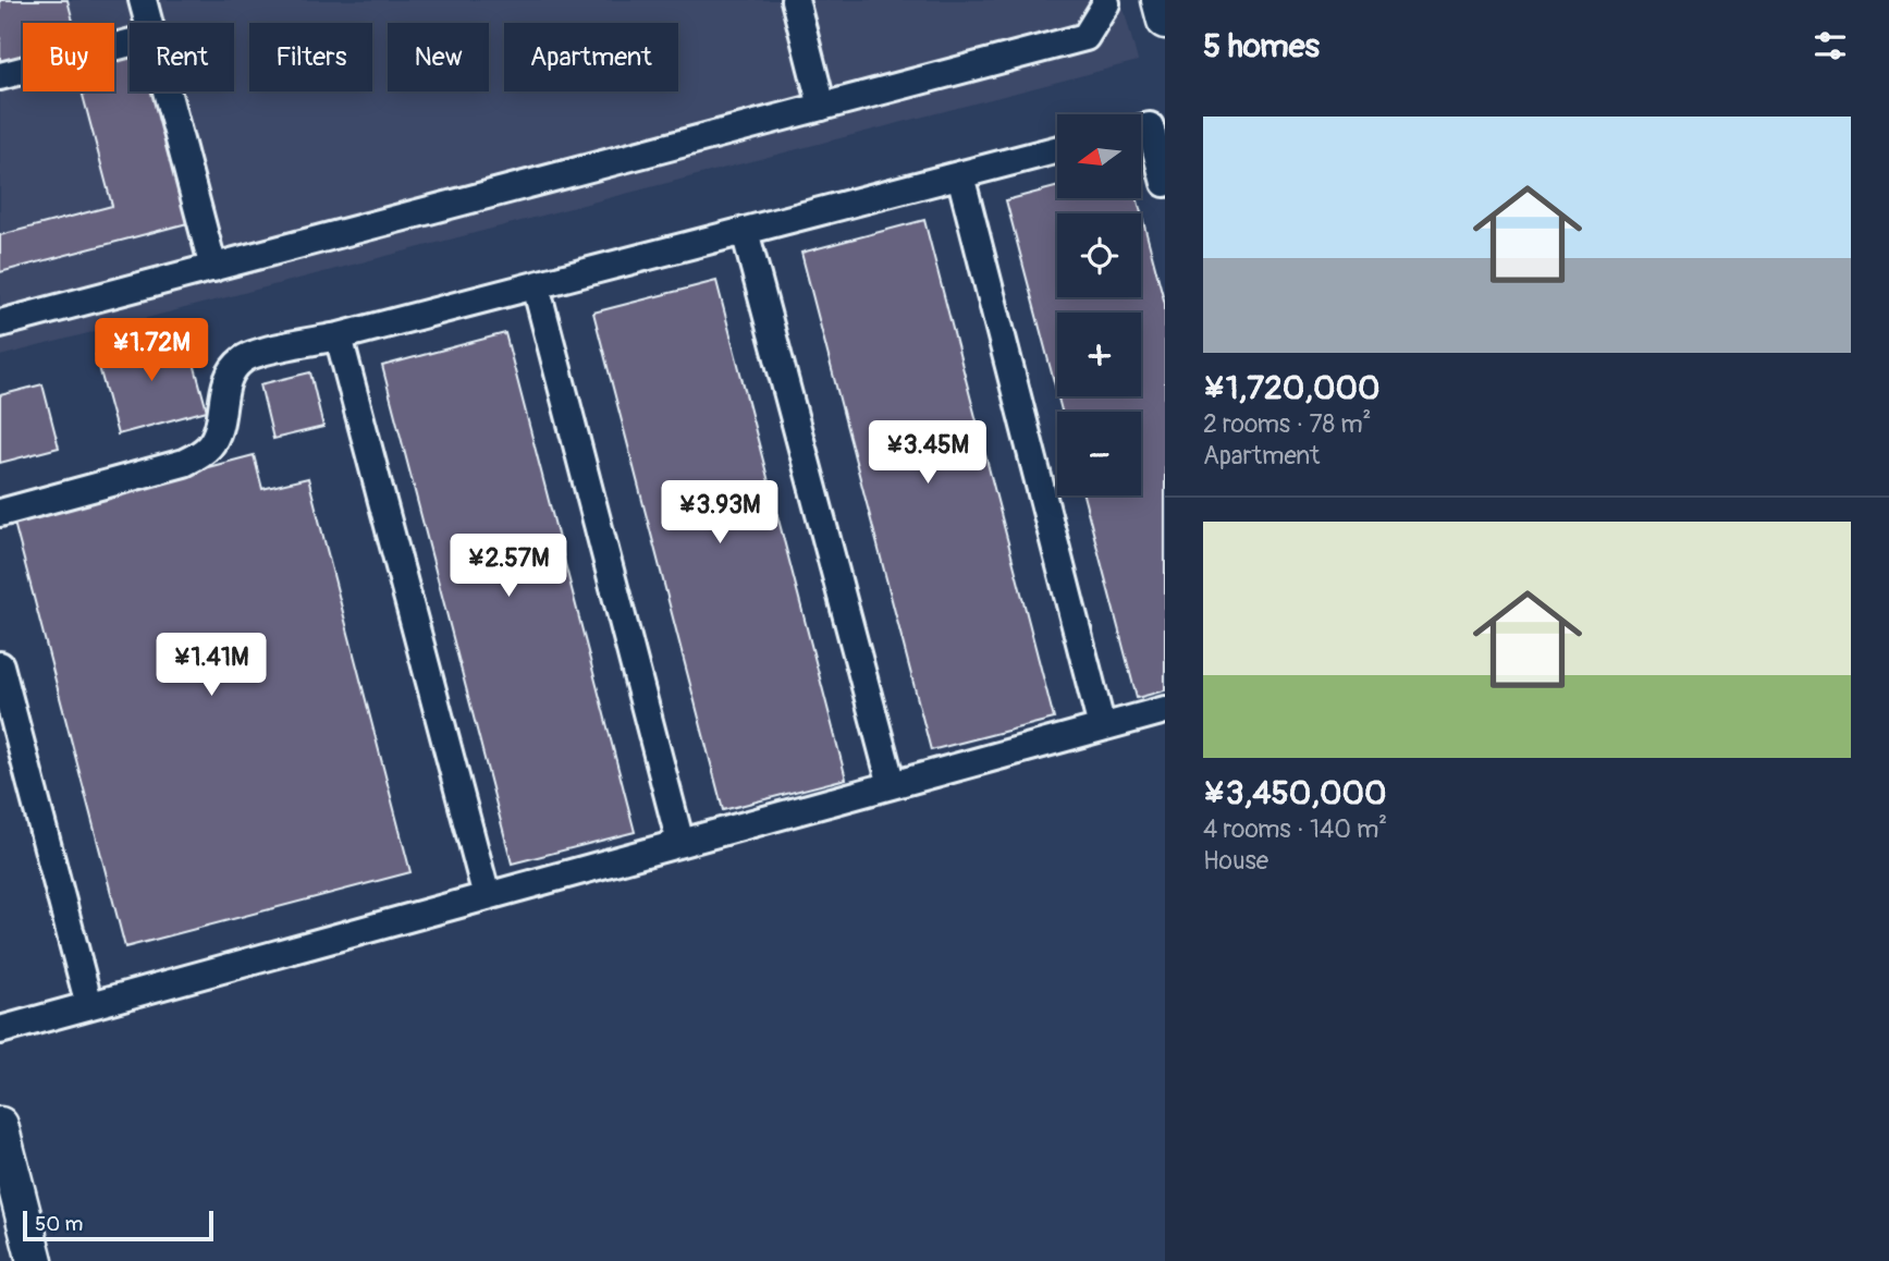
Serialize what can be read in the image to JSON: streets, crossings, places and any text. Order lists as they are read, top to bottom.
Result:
{
  "scale_bar": "50 m",
  "north": "left",
  "page": {
    "heading": "5 homes",
    "chip": [
      "Buy",
      "Rent",
      "Filters",
      "New",
      "Apartment"
    ],
    "list": [
      {
        "name": "¥1,720,000",
        "note": "2 rooms · 78 m² · Apartment"
      },
      {
        "name": "¥3,450,000",
        "note": "4 rooms · 140 m² · House"
      }
    ],
    "map_buttons": ["+", "−"],
    "price": [
      "¥1.72M",
      "¥3.45M",
      "¥3.93M",
      "¥2.57M",
      "¥1.41M"
    ],
    "scale": "50 m"
  }
}
